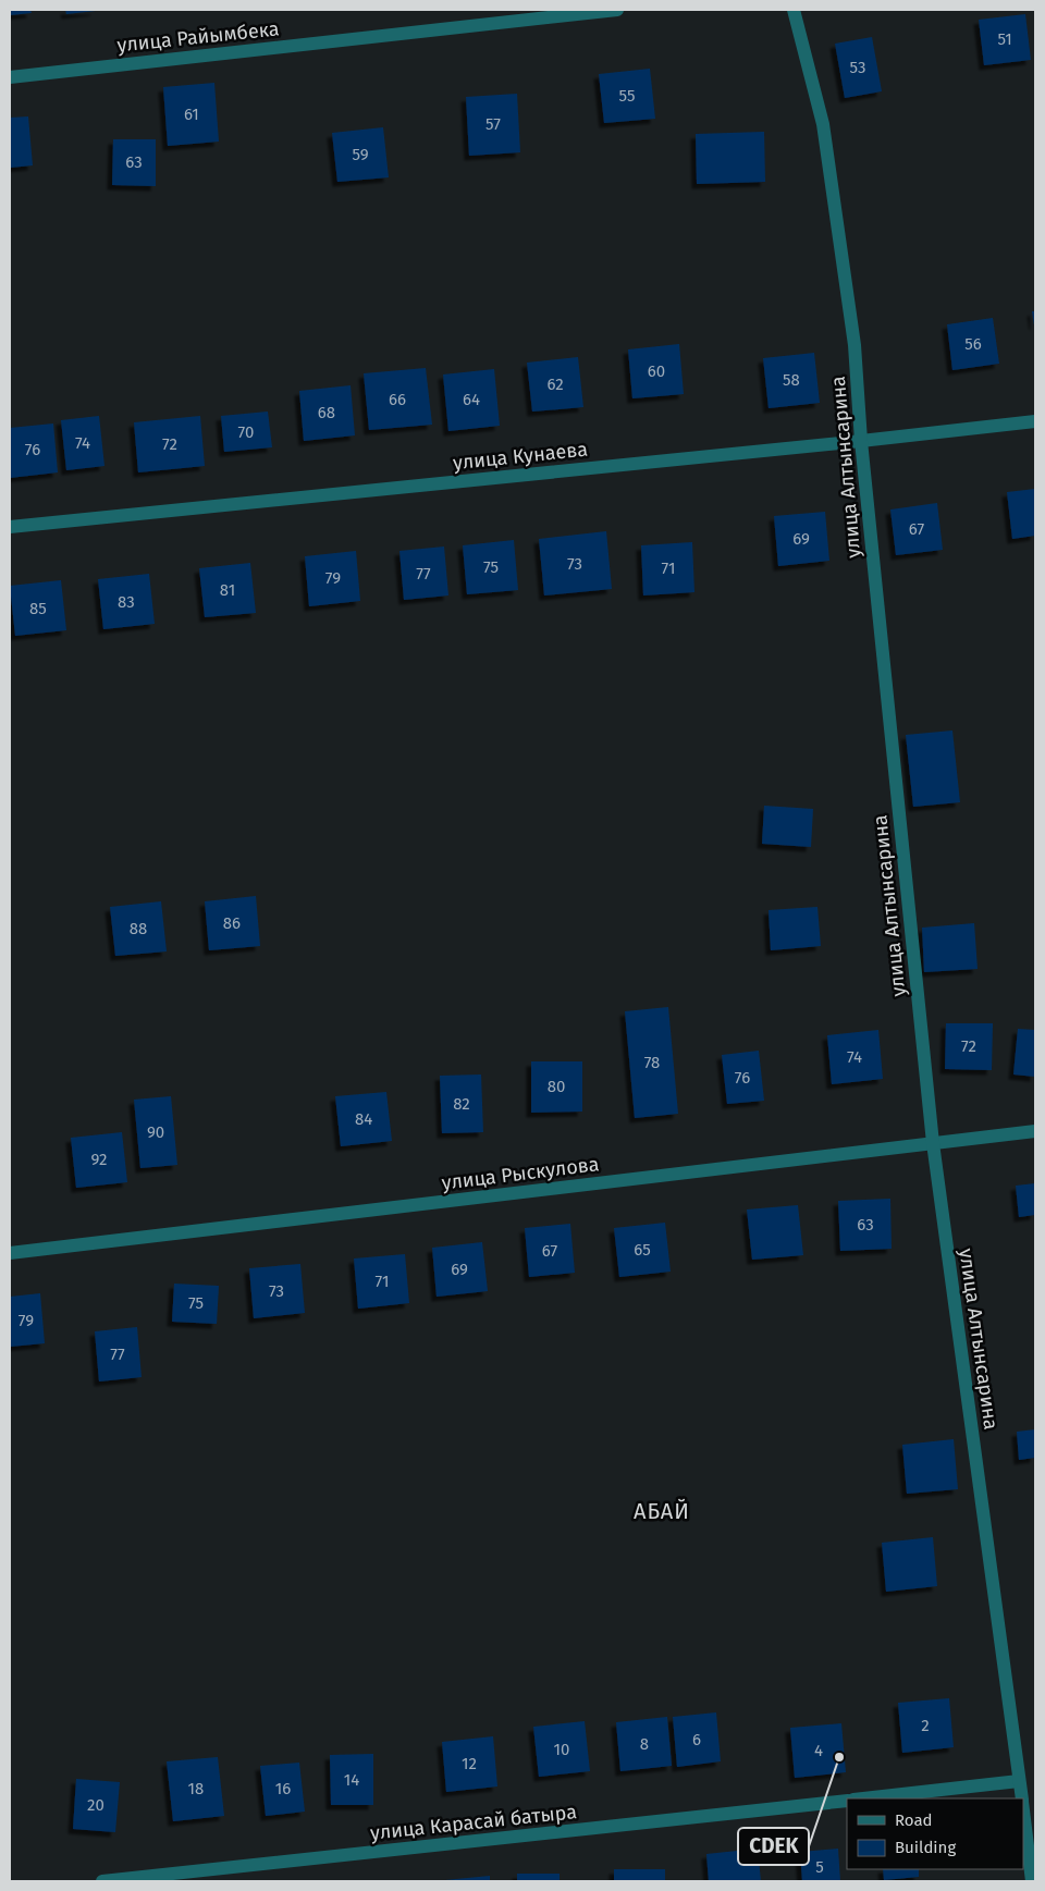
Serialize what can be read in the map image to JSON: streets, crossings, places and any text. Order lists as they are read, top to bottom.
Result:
{
  "streets": {
    "street": [
      "улица Райымбека",
      "улица Кунаева",
      "улица Алтынсарина",
      "улица Рыскулова",
      "улица Карасай батыра"
    ]
  },
  "crossings": [
    ["улица Кунаева", "улица Алтынсарина"],
    ["улица Алтынсарина", "улица Рыскулова"]
  ],
  "districts": ["АБАЙ"],
  "places": ["CDEK"],
  "house_numbers": [
    "51",
    "53",
    "55",
    "61",
    "57",
    "59",
    "63",
    "56",
    "60",
    "58",
    "62",
    "66",
    "64",
    "68",
    "70",
    "74",
    "72",
    "76",
    "67",
    "69",
    "73",
    "75",
    "71",
    "77",
    "79",
    "81",
    "83",
    "85",
    "86",
    "88",
    "72",
    "74",
    "78",
    "76",
    "80",
    "82",
    "84",
    "90",
    "92",
    "63",
    "65",
    "67",
    "69",
    "71",
    "73",
    "75",
    "79",
    "77",
    "2",
    "6",
    "8",
    "10",
    "4",
    "12",
    "14",
    "18",
    "16",
    "20",
    "5"
  ],
  "legend": ["Road", "Building"]
}
